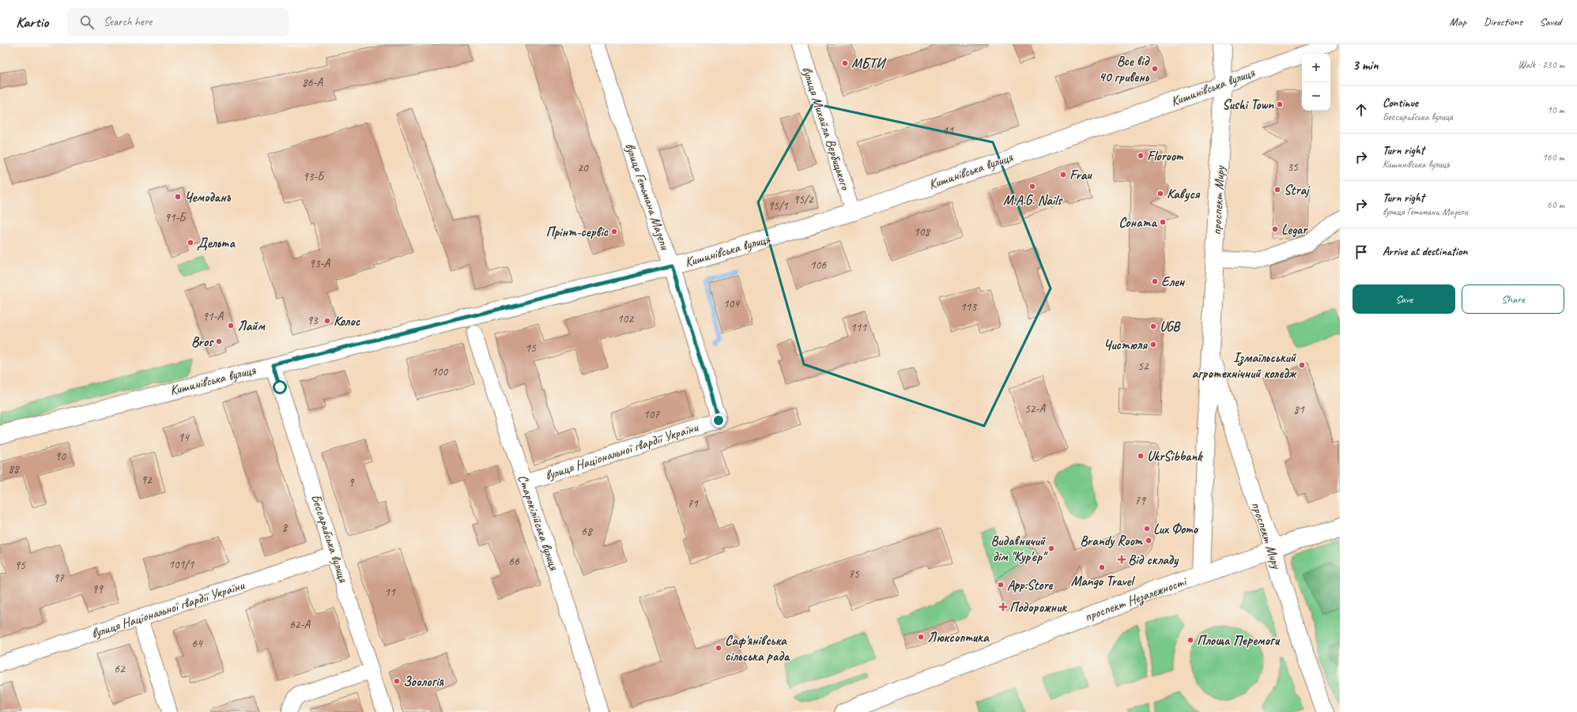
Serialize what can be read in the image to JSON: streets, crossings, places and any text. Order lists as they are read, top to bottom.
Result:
{
  "streets": {
    "main road": ["Кишинівська вулиця", "проспект Миру", "проспект Незалежності"],
    "street": [
      "вулиця Михайла Вербицького",
      "вулиця Гетьмана Мазепи",
      "вулиця Національної гвардії України",
      "Старокілійська вулиця",
      "Бессарабська вулиця"
    ]
  },
  "crossings": [
    ["Кишинівська вулиця", "вулиця Михайла Вербицького"],
    ["Кишинівська вулиця", "вулиця Гетьмана Мазепи"],
    ["Кишинівська вулиця", "проспект Миру"],
    ["Кишинівська вулиця", "Бессарабська вулиця"],
    ["вулиця Гетьмана Мазепи", "вулиця Національної гвардії України"],
    ["проспект Миру", "проспект Незалежності"],
    ["вулиця Національної гвардії України", "Старокілійська вулиця"],
    ["вулиця Національної гвардії України", "Бессарабська вулиця"]
  ],
  "places": {
    "other": [
      "МБТИ",
      "Все від 40 гривень",
      "Sushi Town",
      "Floroom",
      "Frau",
      "M.A.G. Nails",
      "Straj",
      "Кавуся",
      "Чемоданъ",
      "Соната",
      "Legar",
      "Прінт-сервіс",
      "Дельта",
      "Елен",
      "Колос",
      "Лайм",
      "UGB",
      "Bros",
      "Чистюля",
      "Ізмаїльський агротехнічний коледж",
      "UkrSibbank",
      "Lux Фото",
      "Brandy Room",
      "Видавничий дім \"Кур'єр\"",
      "Mango Travel",
      "App:Store",
      "Люксоптика",
      "Площа Перемоги",
      "Саф'янівська сільська рада",
      "Зоологія"
    ],
    "health": ["Від складу", "Подорожник"]
  },
  "house_numbers": [
    "86-А",
    "11",
    "35",
    "20",
    "93-Б",
    "95/2",
    "95/1",
    "91-Б",
    "108",
    "93-А",
    "106",
    "104",
    "113",
    "91-А",
    "102",
    "93",
    "111",
    "15",
    "52",
    "100",
    "52-А",
    "81",
    "107",
    "94",
    "90",
    "88",
    "92",
    "9",
    "79",
    "71",
    "8",
    "68",
    "66",
    "101/1",
    "95",
    "75",
    "97",
    "99",
    "11",
    "62-А",
    "64",
    "62"
  ],
  "page": {
    "header": "Kartio",
    "search": "Search here",
    "nav": ["Map", "Directions", "Saved"],
    "heading": ["3 min", "Walk · 230 m"],
    "map_buttons": ["+", "−"],
    "list": [
      ["Continue", "Бессарабська вулиця", "10 m"],
      ["Turn right", "Кишинівська вулиця", "160 m"],
      ["Turn right", "вулиця Гетьмана Мазепи", "60 m"],
      "Arrive at destination"
    ],
    "buttons": ["Save", "Share"]
  }
}
